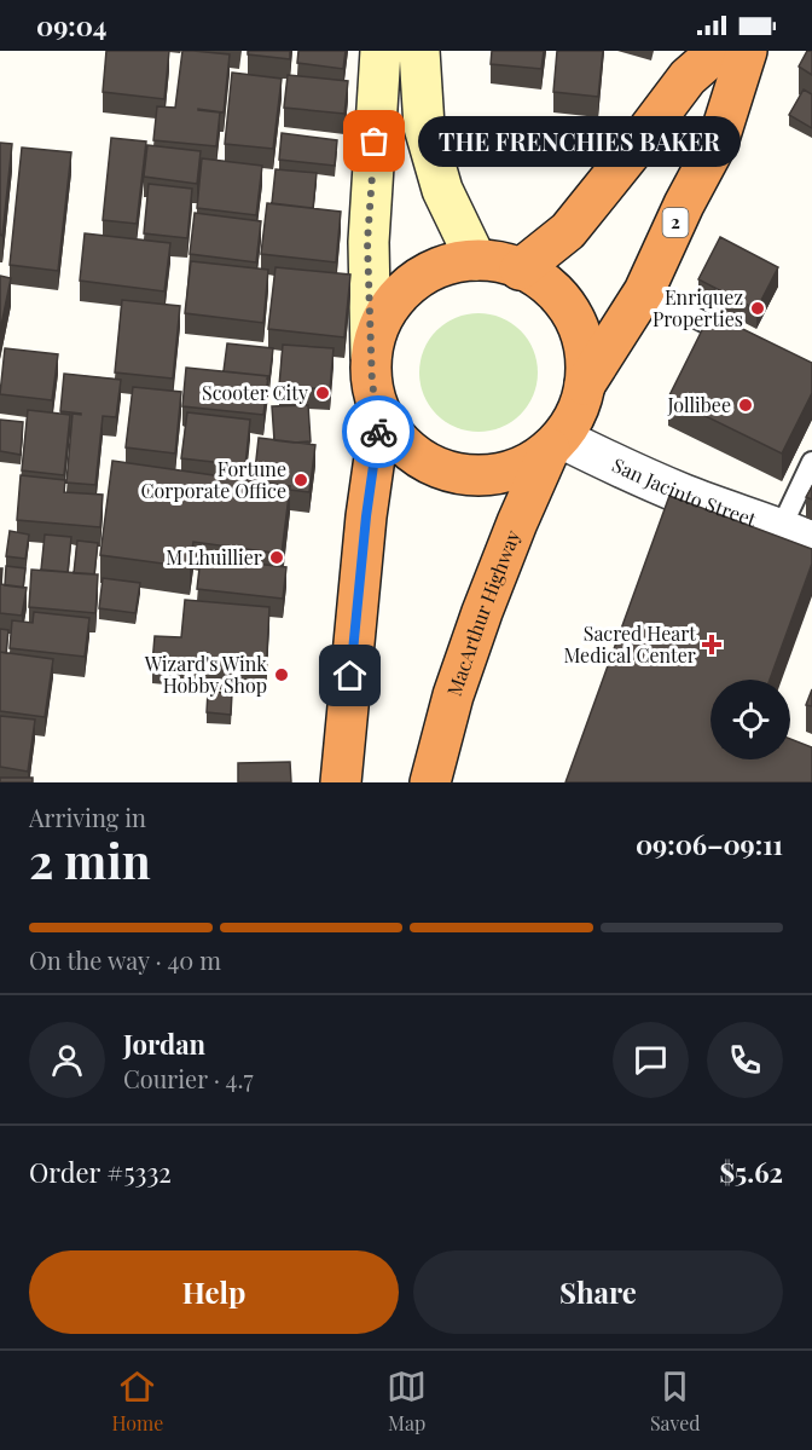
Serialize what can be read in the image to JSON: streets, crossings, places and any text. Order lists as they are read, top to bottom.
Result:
{
  "streets": {
    "highway": ["2", "MacArthur Highway"],
    "street": ["San Jacinto Street"]
  },
  "crossings": [
    ["2", "San Jacinto Street"],
    ["2", "MacArthur Highway"],
    ["San Jacinto Street", "MacArthur Highway"]
  ],
  "places": {
    "other": [
      "THE FRENCHIES BAKER",
      "Enriquez Properties",
      "Scooter City",
      "Jollibee",
      "Fortune Corporate Office",
      "M Lhuillier",
      "Wizard's Wink Hobby Shop"
    ],
    "health": ["Sacred Heart Medical Center"]
  },
  "page": {
    "status": "09:04",
    "bubble": "THE FRENCHIES BAKER",
    "heading": ["2 min", "Arriving in", "09:06–09:11"],
    "panel": [
      "Jordan",
      "Courier · 4.7",
      "Order #5332",
      "$5.62"
    ],
    "bar": "On the way · 40 m",
    "buttons": ["Help", "Share"],
    "tabs": ["Home", "Map", "Saved"]
  }
}
